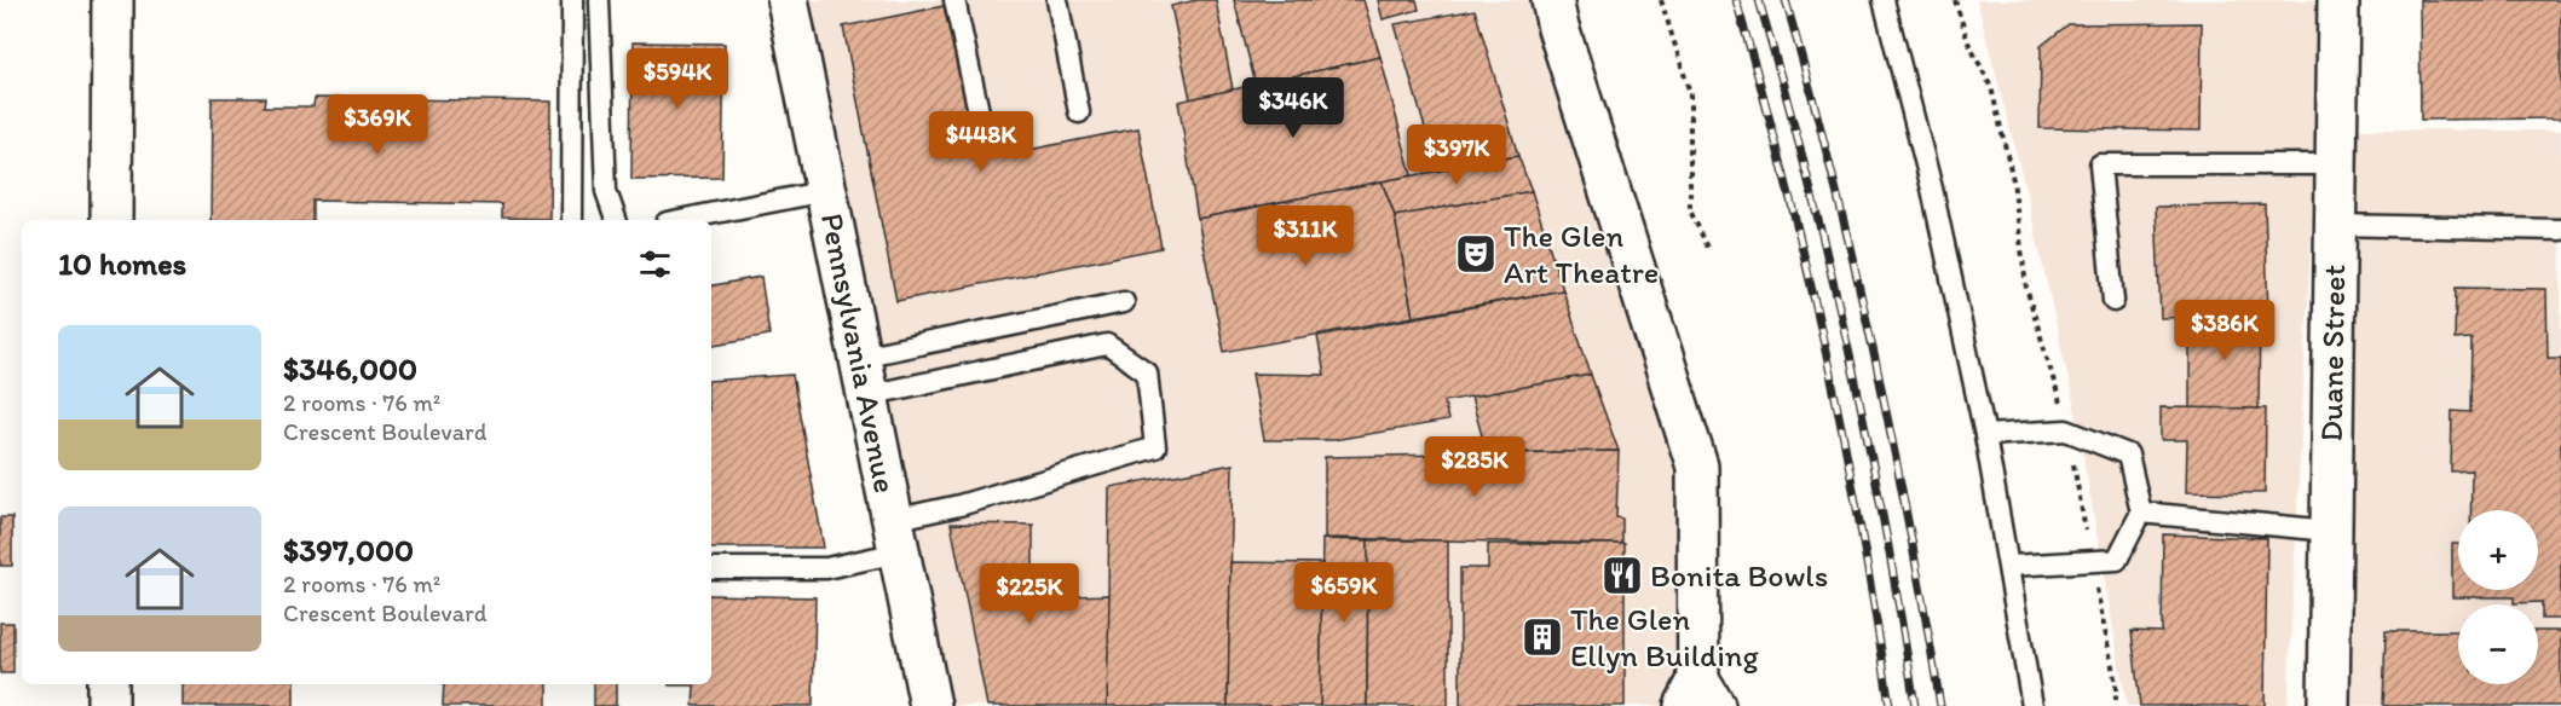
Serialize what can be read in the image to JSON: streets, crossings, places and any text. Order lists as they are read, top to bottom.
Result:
{
  "streets": {
    "street": ["Pennsylvania Avenue", "Duane Street"]
  },
  "places": {
    "theatre": ["The Glen Art Theatre"],
    "restaurant": ["Bonita Bowls"],
    "building": ["The Glen Ellyn Building"]
  },
  "page": {
    "price": [
      "$594K",
      "$346K",
      "$369K",
      "$448K",
      "$397K",
      "$311K",
      "$386K",
      "$285K",
      "$659K",
      "$225K"
    ],
    "heading": "10 homes",
    "list": [
      {
        "name": "$346,000",
        "note": "2 rooms · 76 m² · Crescent Boulevard"
      },
      {
        "name": "$397,000",
        "note": "2 rooms · 76 m² · Crescent Boulevard"
      }
    ],
    "map_buttons": ["+", "−"]
  }
}
